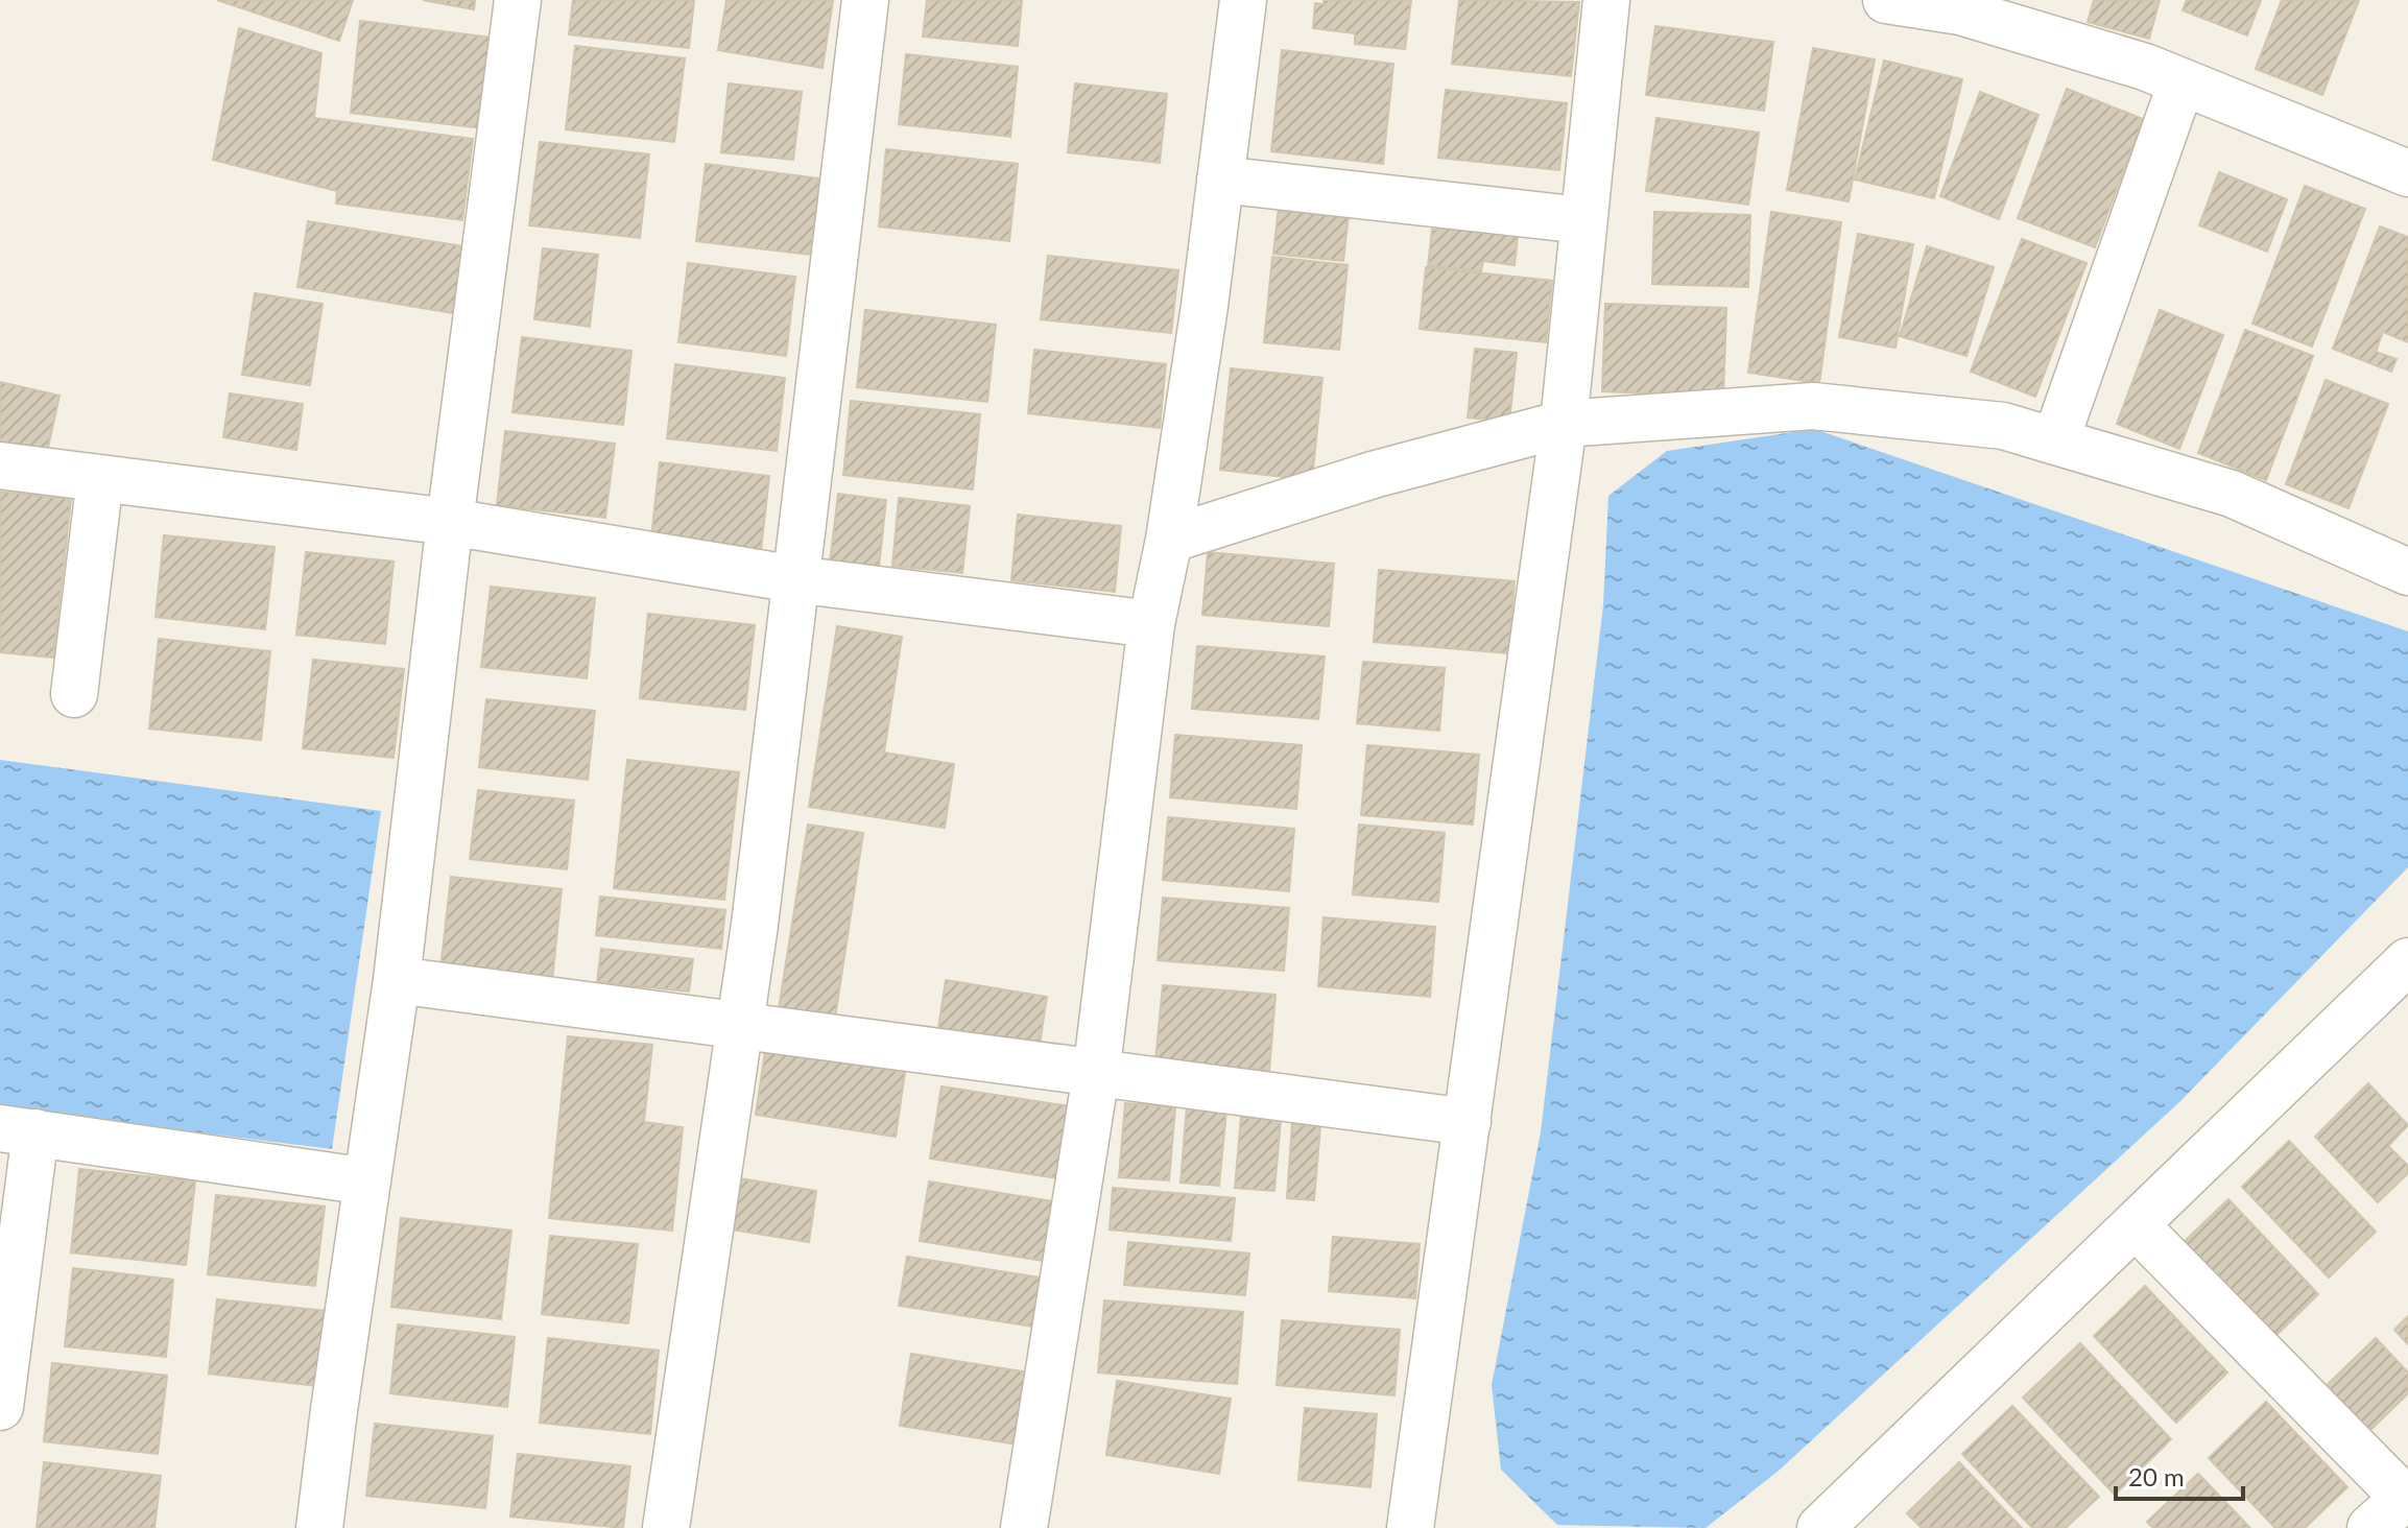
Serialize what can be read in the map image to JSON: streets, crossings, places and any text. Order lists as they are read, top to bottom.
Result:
{
  "scale_bar": "20 m"
}
